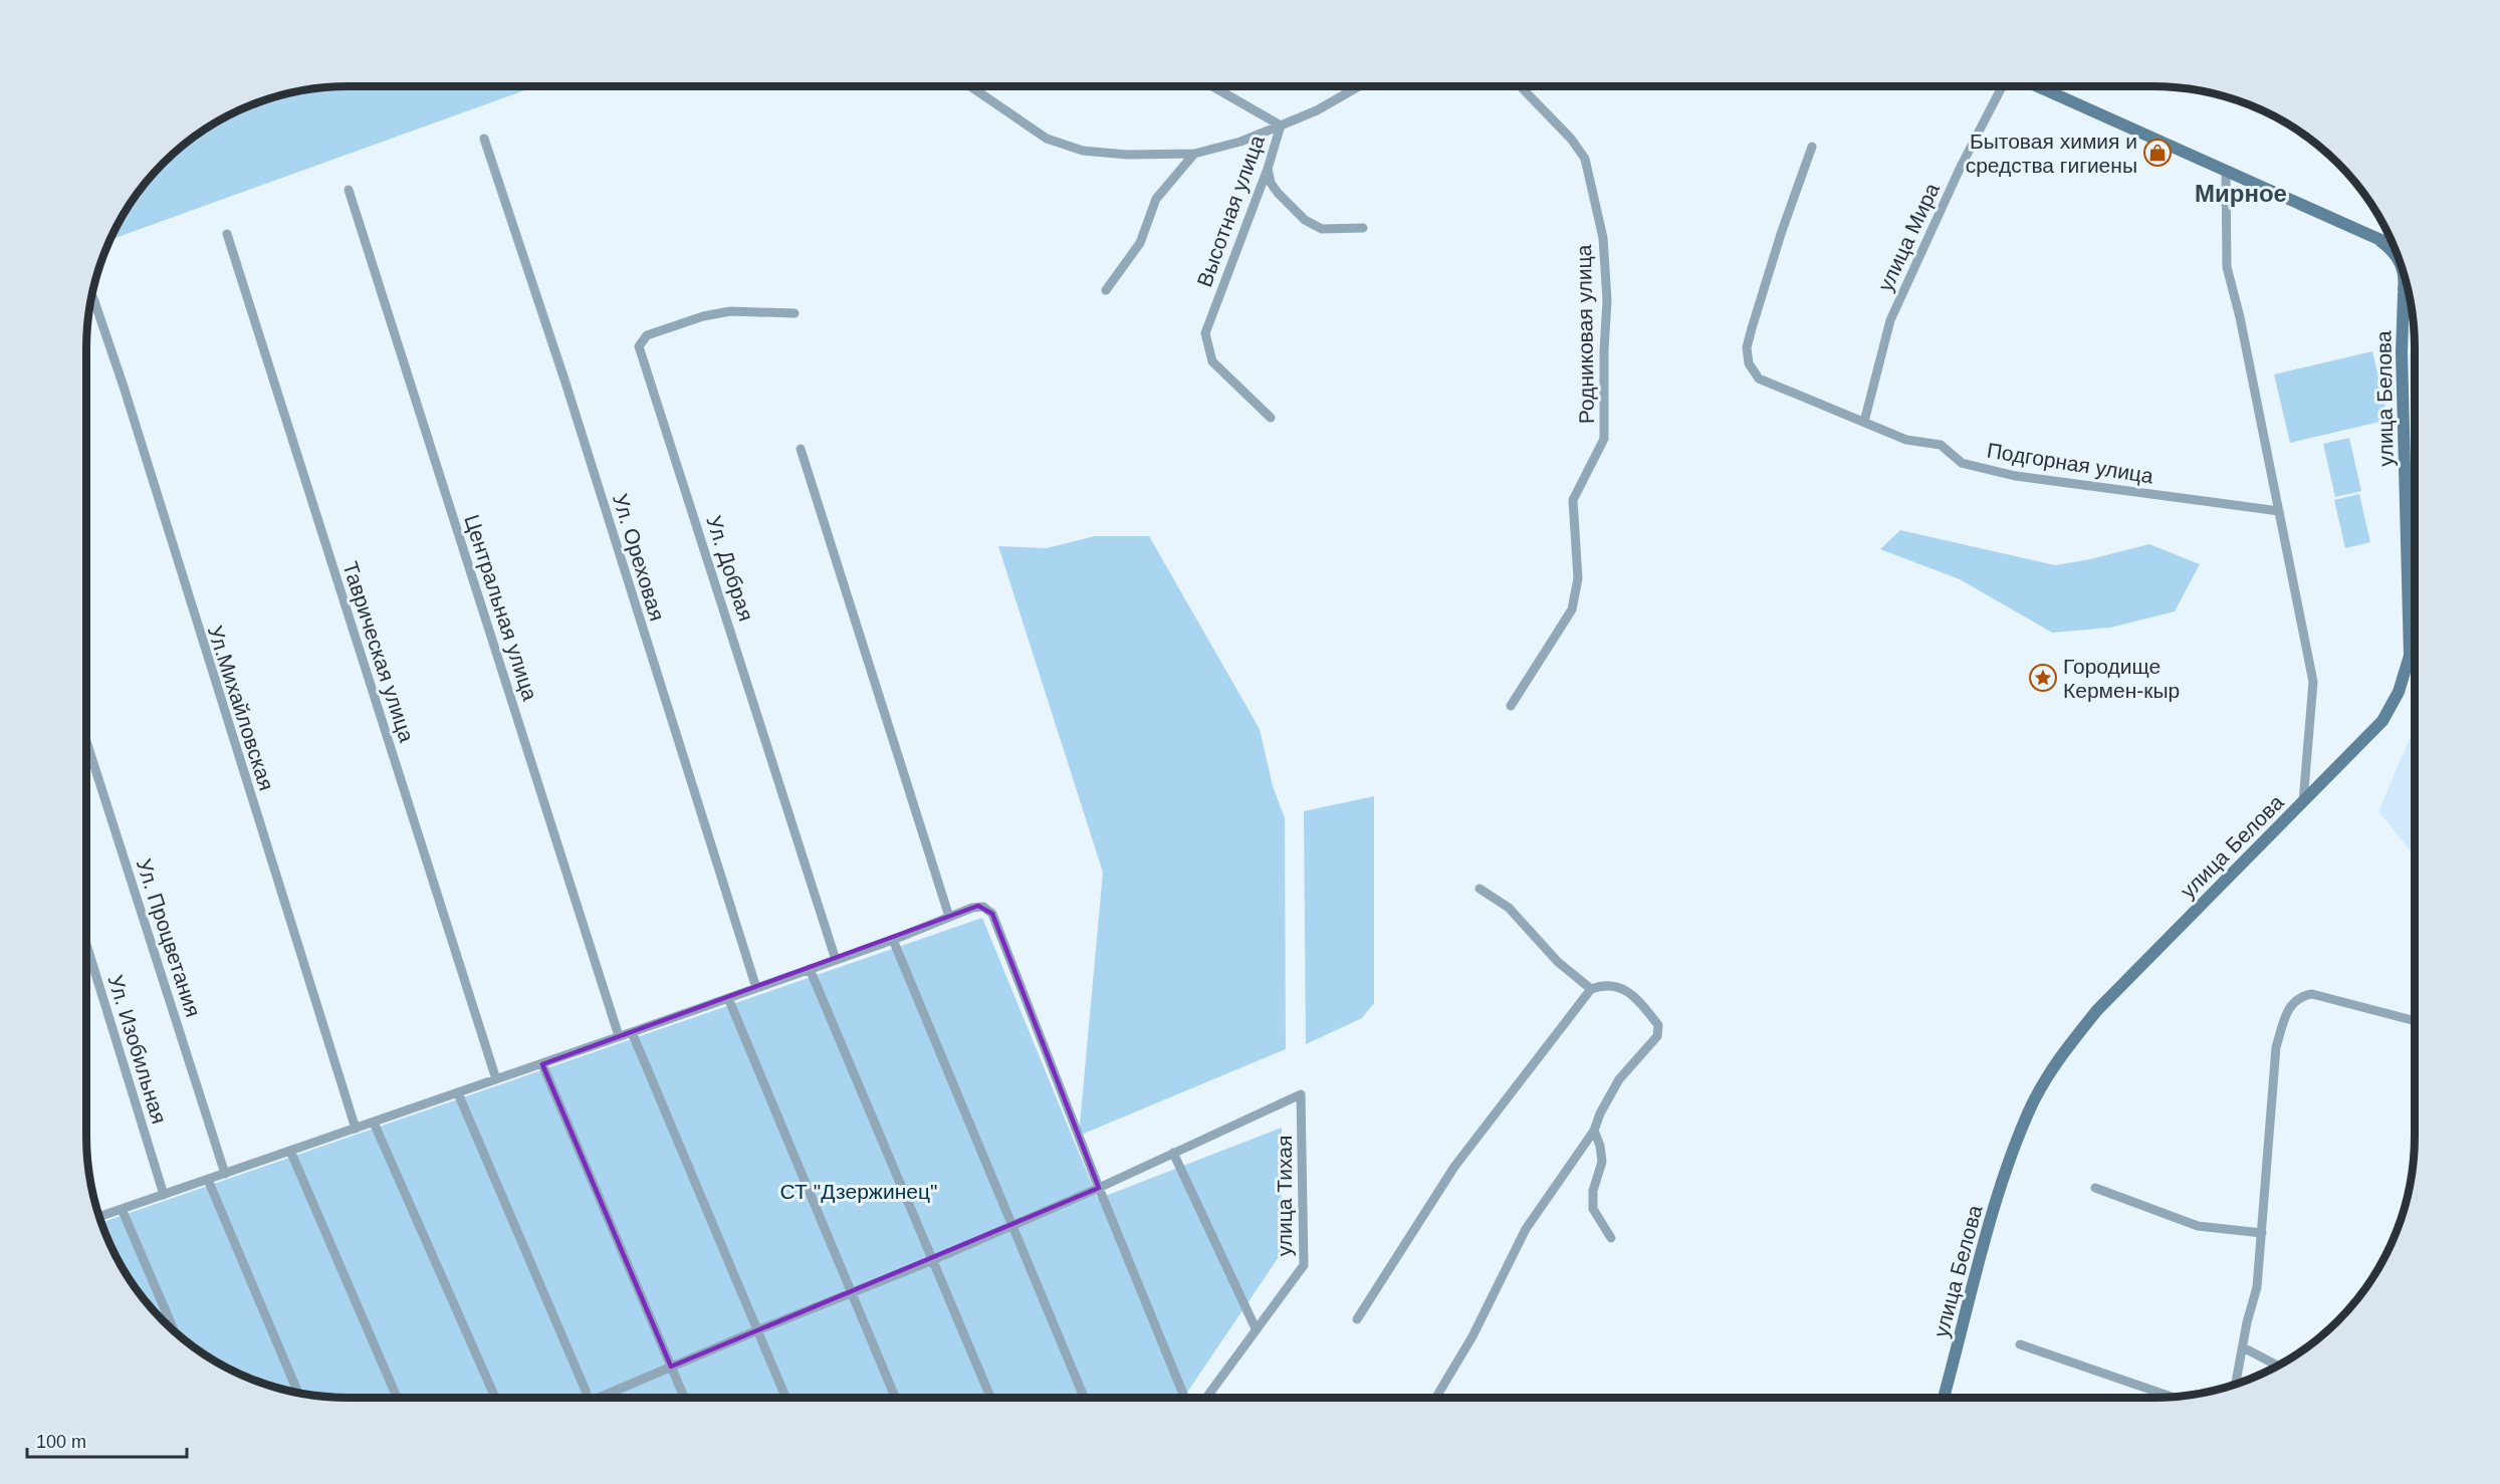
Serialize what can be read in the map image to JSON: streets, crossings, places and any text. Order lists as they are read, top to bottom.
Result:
{
  "streets": {
    "main road": ["улица Белова"],
    "street": [
      "Высотная улица",
      "улица Мира",
      "Родниковая улица",
      "Подгорная улица",
      "Ул. Ореховая",
      "Ул. Добрая",
      "Центральная улица",
      "Таврическая улица",
      "Ул.Михайловская",
      "Ул. Процветания",
      "Ул. Изобильная",
      "улица Тихая"
    ]
  },
  "crossings": [
    ["улица Мира", "Подгорная улица"]
  ],
  "districts": ["Мирное"],
  "parks": ["СТ \"Дзержинец\""],
  "places": {
    "shop": ["Бытовая химия и средства гигиены"],
    "place": ["Городище Кермен-кыр"]
  },
  "scale_bar": "100 m"
}
